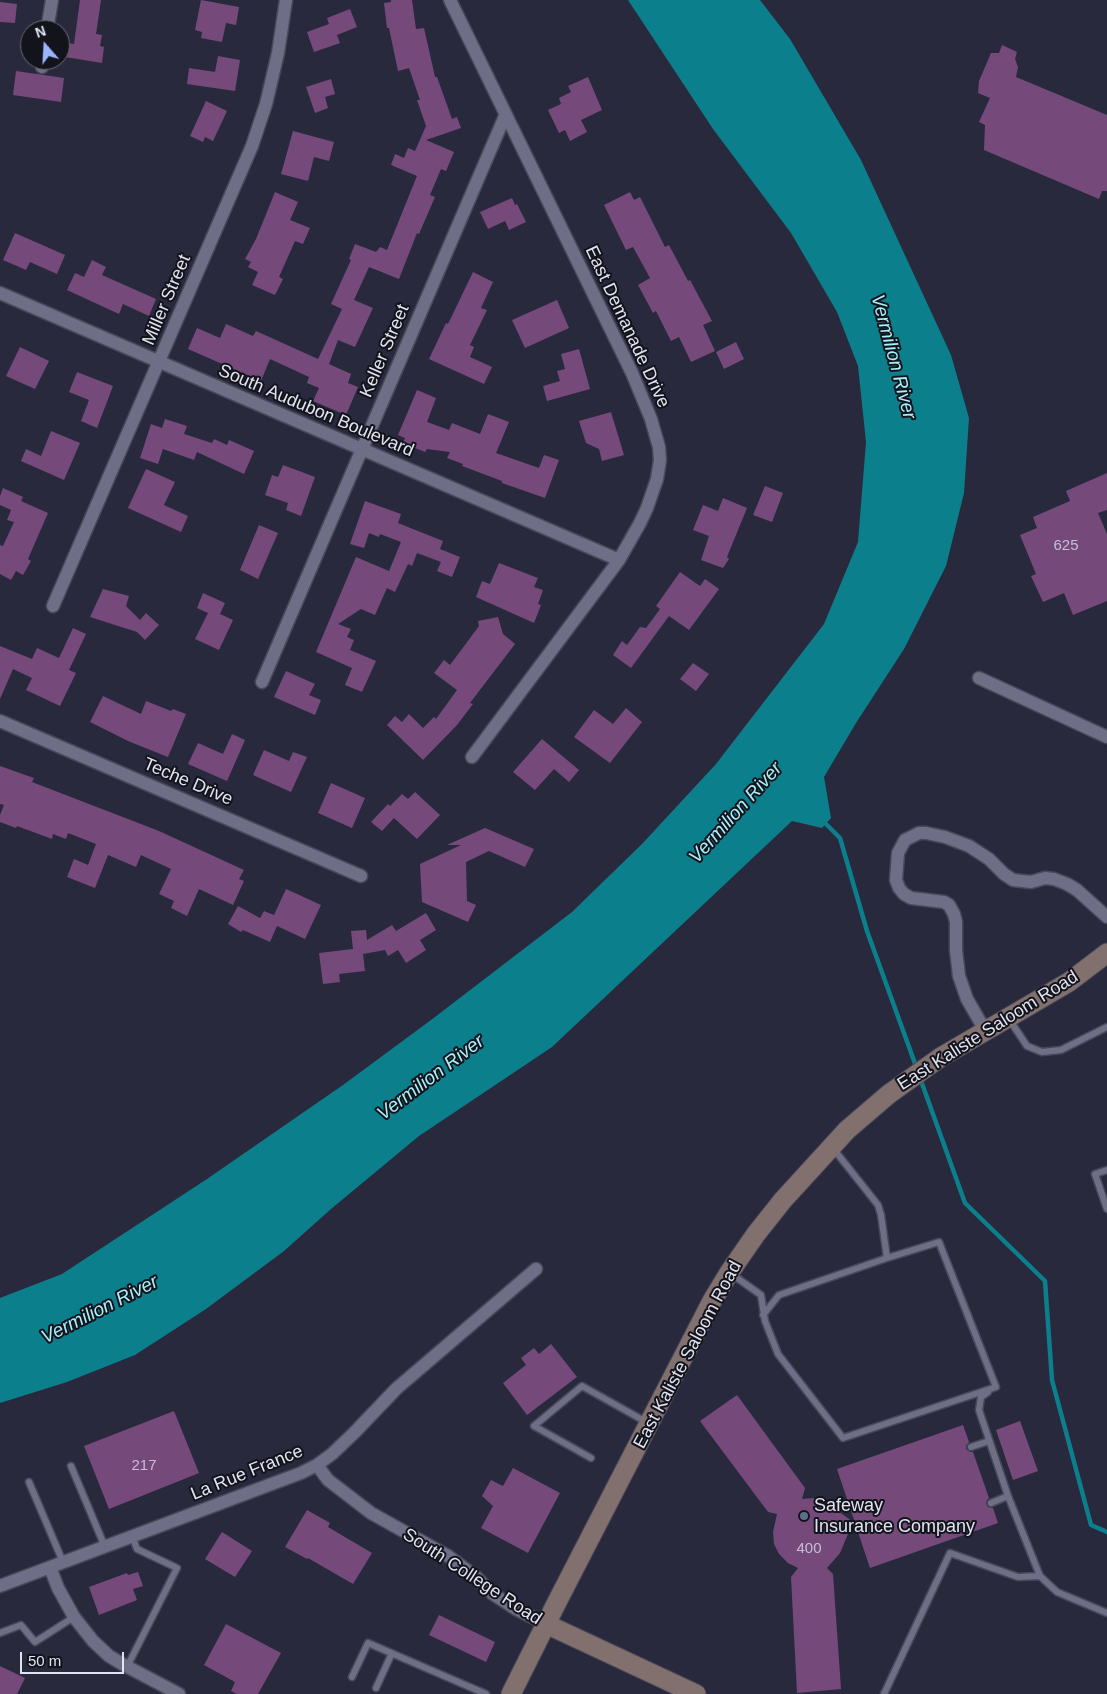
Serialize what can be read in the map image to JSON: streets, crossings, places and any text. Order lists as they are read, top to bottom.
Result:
{
  "streets": {
    "main road": ["East Kaliste Saloom Road", "South College Road"],
    "street": [
      "Miller Street",
      "East Demanade Drive",
      "Keller Street",
      "South Audubon Boulevard",
      "Teche Drive",
      "La Rue France"
    ]
  },
  "crossings": [
    ["Miller Street", "South Audubon Boulevard"],
    ["East Demanade Drive", "Keller Street"],
    ["East Demanade Drive", "South Audubon Boulevard"],
    ["Keller Street", "South Audubon Boulevard"],
    ["East Kaliste Saloom Road", "South College Road"],
    ["La Rue France", "South College Road"]
  ],
  "water": ["Vermilion River"],
  "places": ["Safeway Insurance Company"],
  "house_numbers": ["625", "217", "400"],
  "scale_bar": "50 m",
  "north": "top"
}
